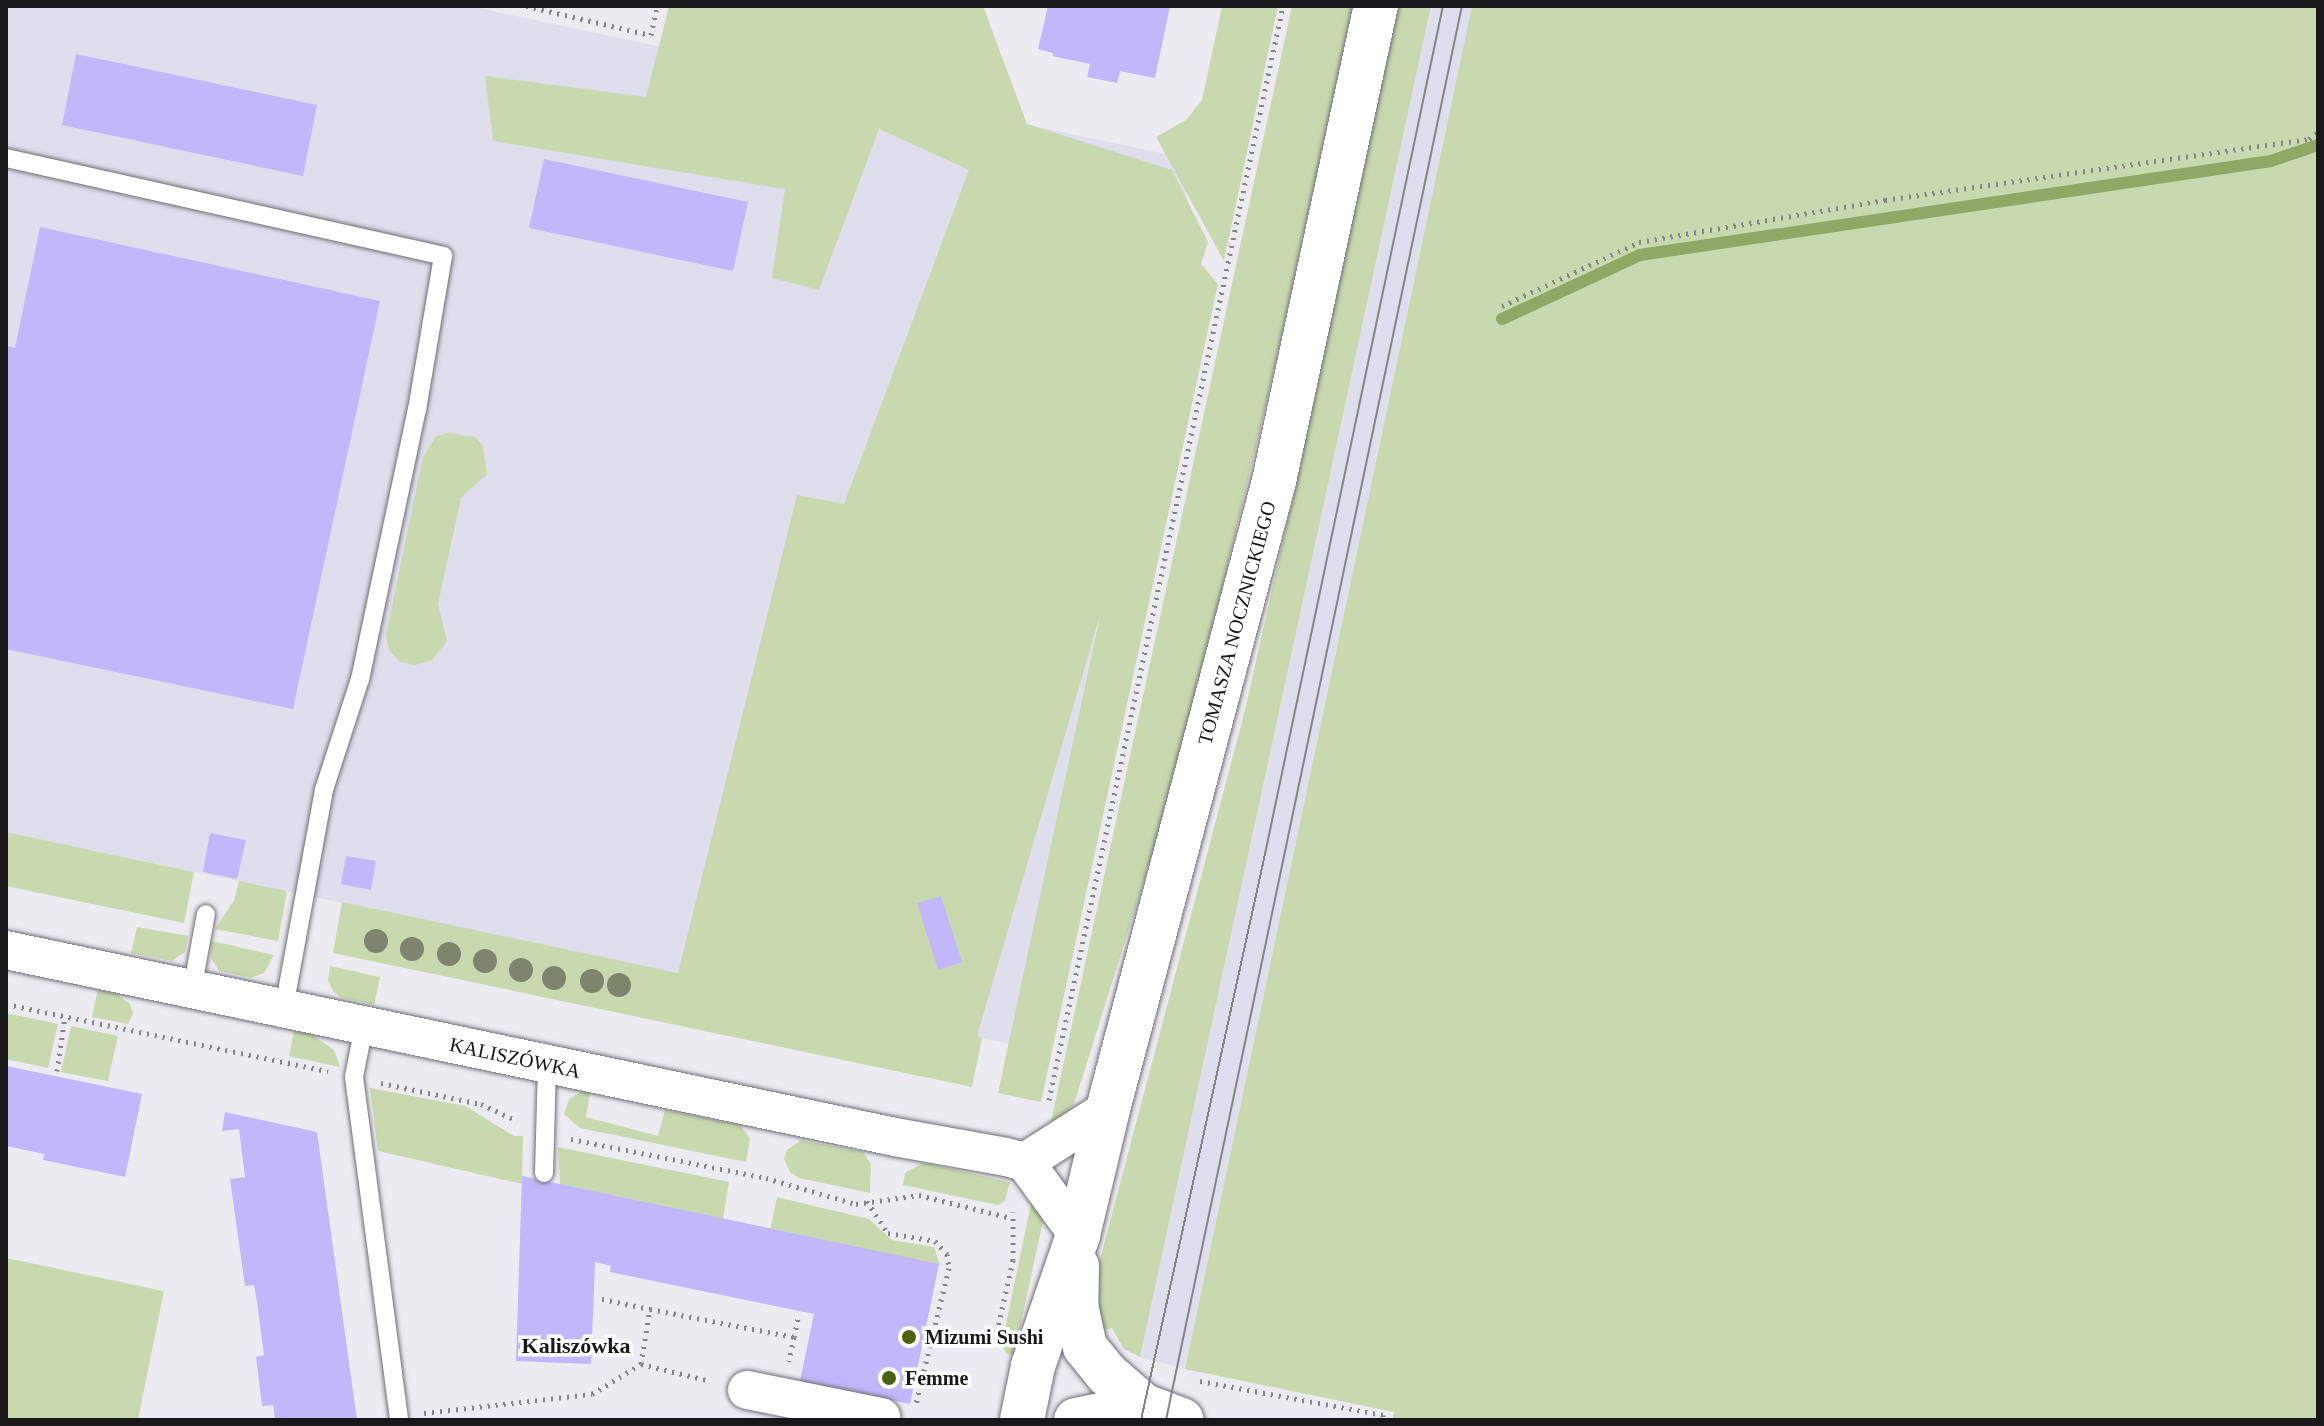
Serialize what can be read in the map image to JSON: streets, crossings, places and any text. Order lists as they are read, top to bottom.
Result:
{
  "streets": {
    "street": ["TOMASZA NOCZNICKIEGO", "KALISZÓWKA"]
  },
  "districts": ["Kaliszówka"],
  "places": ["Mizumi Sushi", "Femme"]
}
